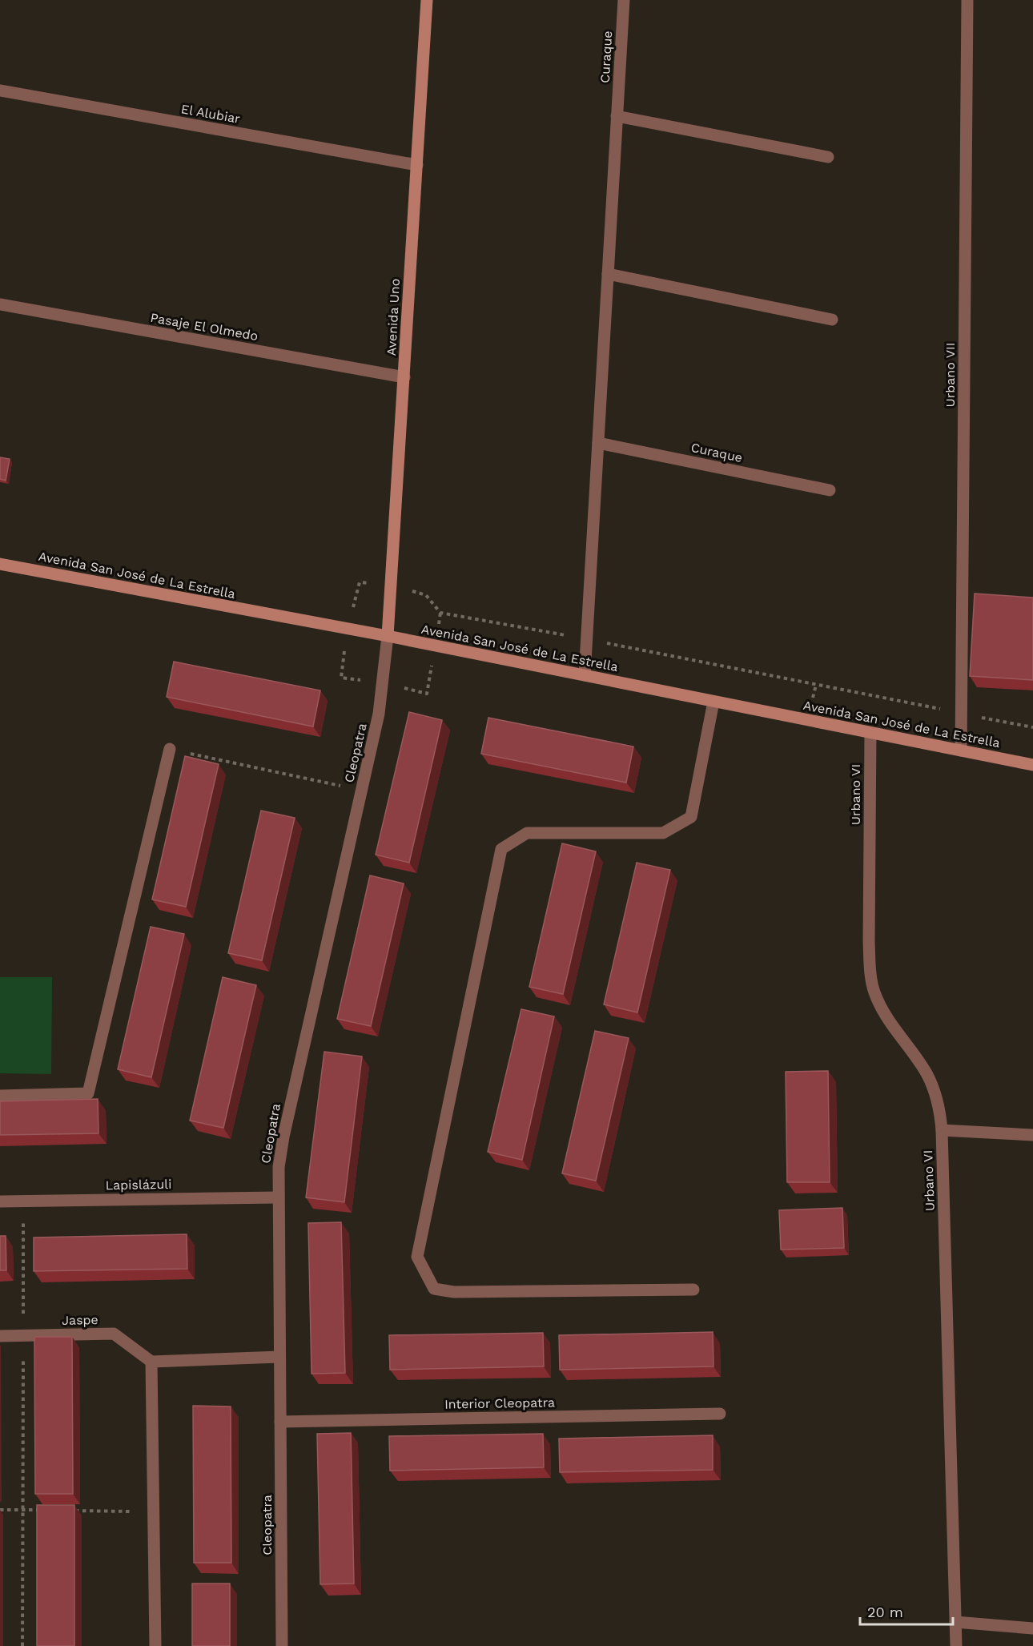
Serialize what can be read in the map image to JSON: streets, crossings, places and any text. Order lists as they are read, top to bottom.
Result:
{
  "streets": {
    "main road": ["Avenida Uno", "Avenida San José de La Estrella"],
    "street": [
      "Curaque",
      "El Alubiar",
      "Pasaje El Olmedo",
      "Urbano VII",
      "Cleopatra",
      "Urbano VI",
      "Lapislázuli",
      "Jaspe",
      "Interior Cleopatra"
    ]
  },
  "crossings": [
    ["Curaque", "Avenida San José de La Estrella"],
    ["El Alubiar", "Avenida Uno"],
    ["Avenida Uno", "Pasaje El Olmedo"],
    ["Avenida Uno", "Avenida San José de La Estrella"],
    ["Avenida Uno", "Cleopatra"],
    ["Urbano VII", "Avenida San José de La Estrella"],
    ["Avenida San José de La Estrella", "Cleopatra"],
    ["Avenida San José de La Estrella", "Urbano VI"],
    ["Cleopatra", "Lapislázuli"],
    ["Cleopatra", "Interior Cleopatra"]
  ],
  "scale_bar": "20 m"
}
